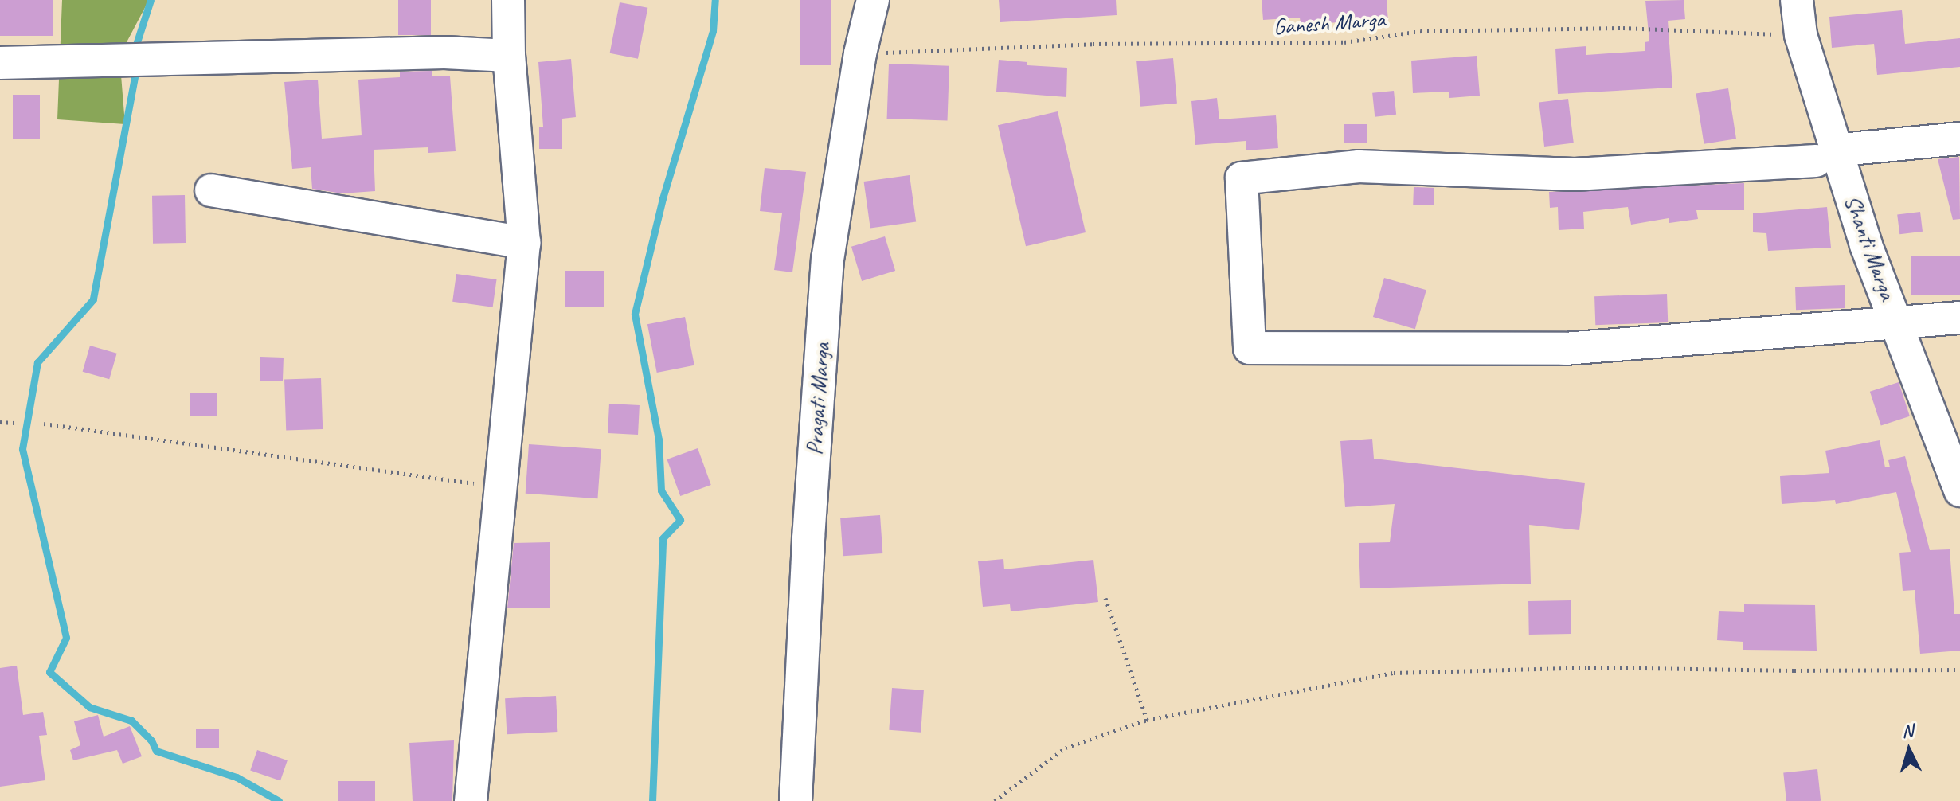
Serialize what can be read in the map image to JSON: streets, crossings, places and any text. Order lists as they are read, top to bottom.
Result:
{
  "streets": {
    "street": ["Shanti Marga", "Pragati Marga"],
    "path": ["Ganesh Marga"]
  },
  "crossings": [
    ["Ganesh Marga", "Shanti Marga"],
    ["Ganesh Marga", "Pragati Marga"]
  ],
  "north": "top"
}
